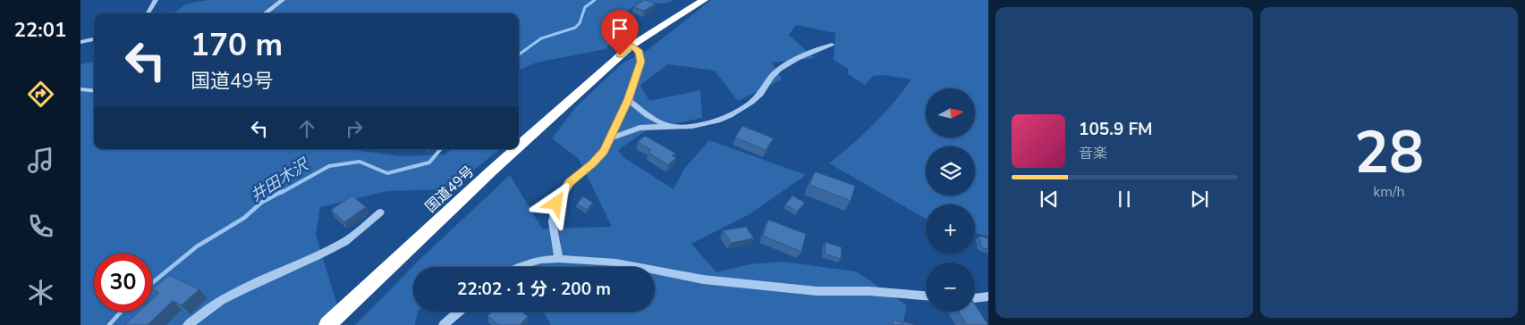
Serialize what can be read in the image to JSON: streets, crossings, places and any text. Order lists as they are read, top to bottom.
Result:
{
  "streets": {
    "highway": ["国道49号"]
  },
  "water": ["井田木沢"],
  "north": "right",
  "page": {
    "tabs": "22:01",
    "tile": ["28", "km/h"],
    "turn": ["170 m", "国道49号"],
    "map_buttons": ["+", "−"],
    "song": ["105.9 FM", "音楽"],
    "limit": "30",
    "trip": "22:02 · 1 分 · 200 m"
  }
}
